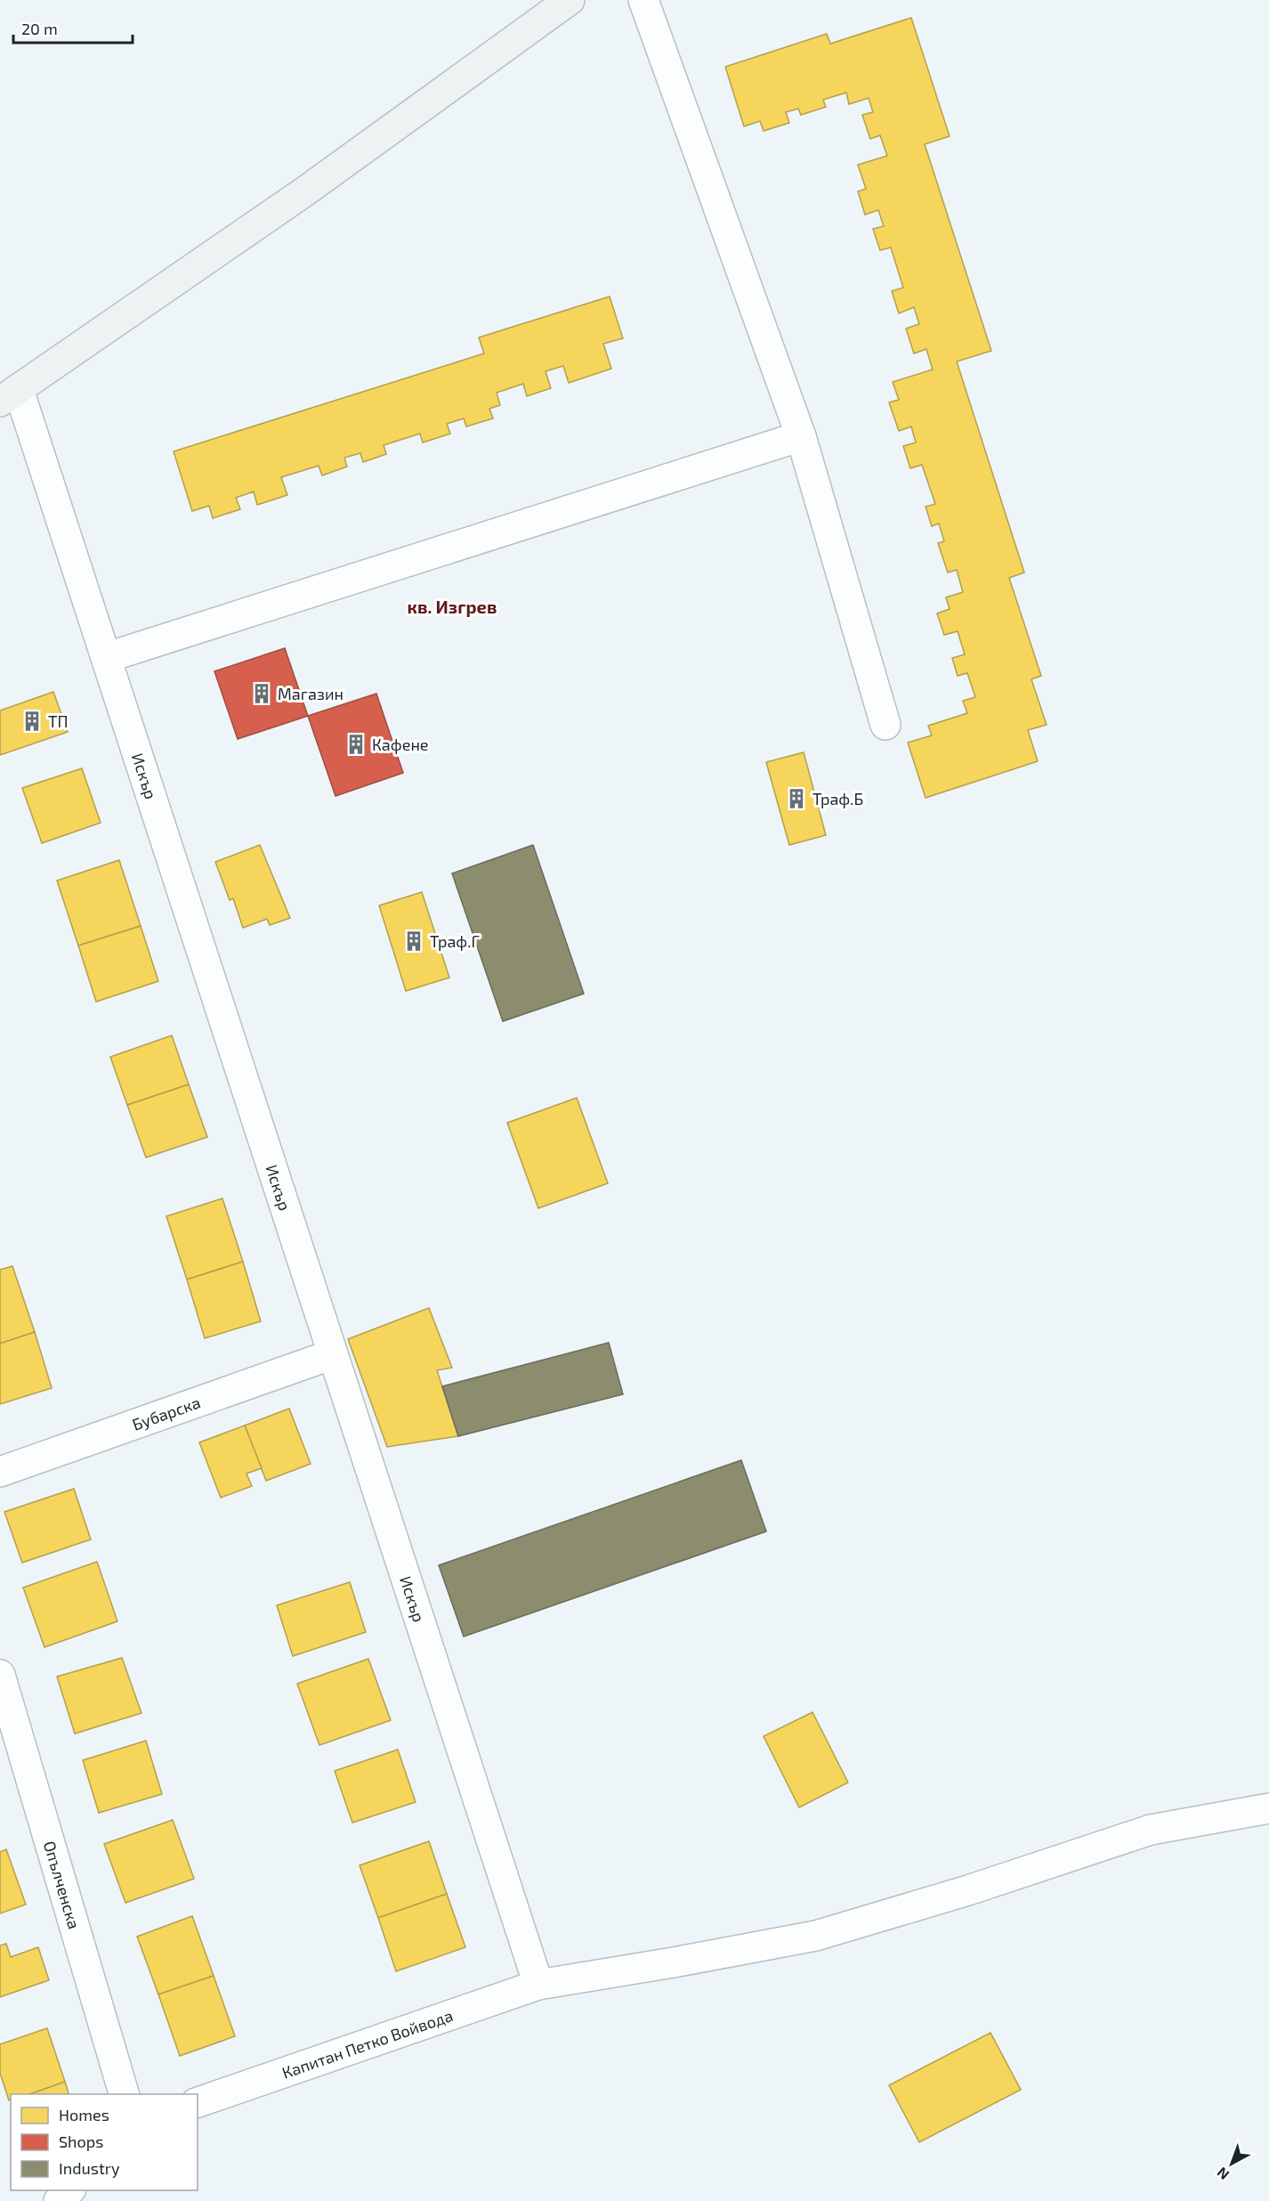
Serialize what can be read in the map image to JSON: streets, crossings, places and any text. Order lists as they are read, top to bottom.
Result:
{
  "streets": {
    "street": [
      "Искър",
      "Бубарска",
      "Опълченска",
      "Капитан Петко Войвода"
    ]
  },
  "crossings": [
    ["Искър", "Бубарска"],
    ["Искър", "Капитан Петко Войвода"]
  ],
  "districts": ["кв. Изгрев"],
  "places": {
    "building": [
      "Магазин",
      "ТП",
      "Кафене",
      "Траф.Б",
      "Траф.Г"
    ]
  },
  "legend": ["Homes", "Shops", "Industry"],
  "scale_bar": "20 m",
  "north": "bottom left"
}
